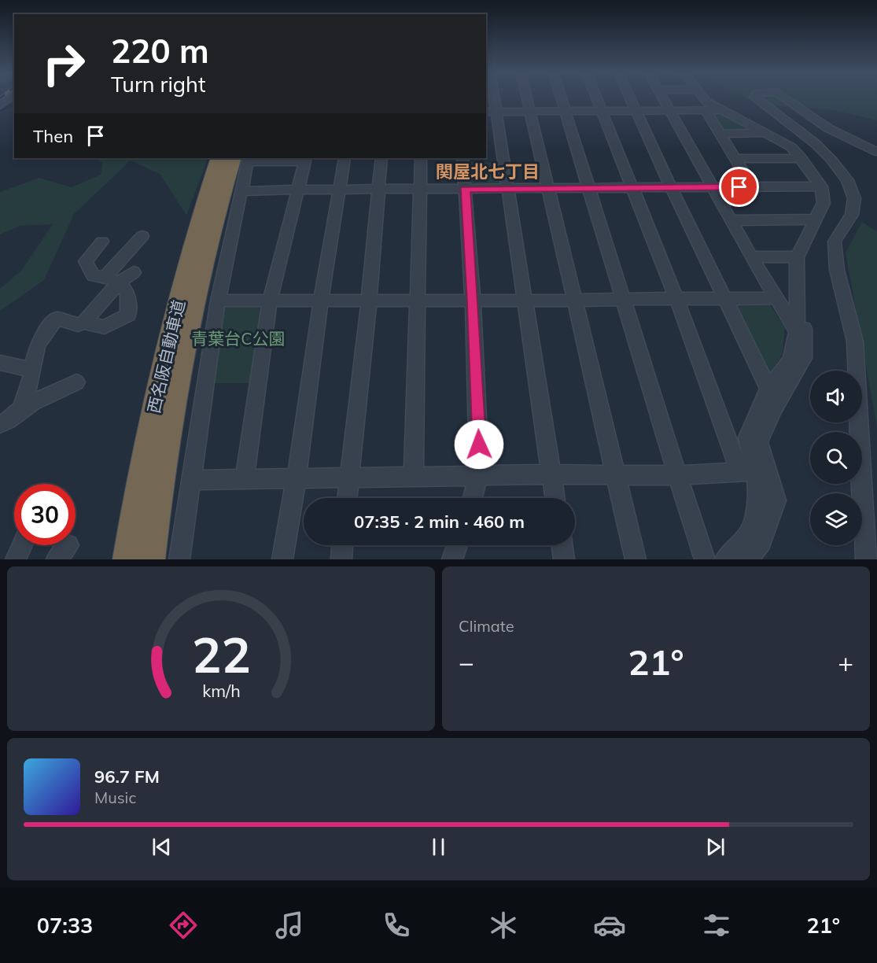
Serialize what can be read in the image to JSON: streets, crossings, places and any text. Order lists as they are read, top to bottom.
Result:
{
  "streets": {
    "highway": ["西名阪自動車道"]
  },
  "districts": ["関屋北七丁目"],
  "parks": ["青葉台C公園"],
  "page": {
    "turn": ["220 m", "Turn right"],
    "then": "Then",
    "limit": "30",
    "trip": "07:35 · 2 min · 460 m",
    "tile": "Climate",
    "heat": ["−", "21°", "+"],
    "song": ["96.7 FM", "Music"],
    "tabs": ["07:33", "21°"],
    "gauge": ["22", "km/h"]
  }
}
